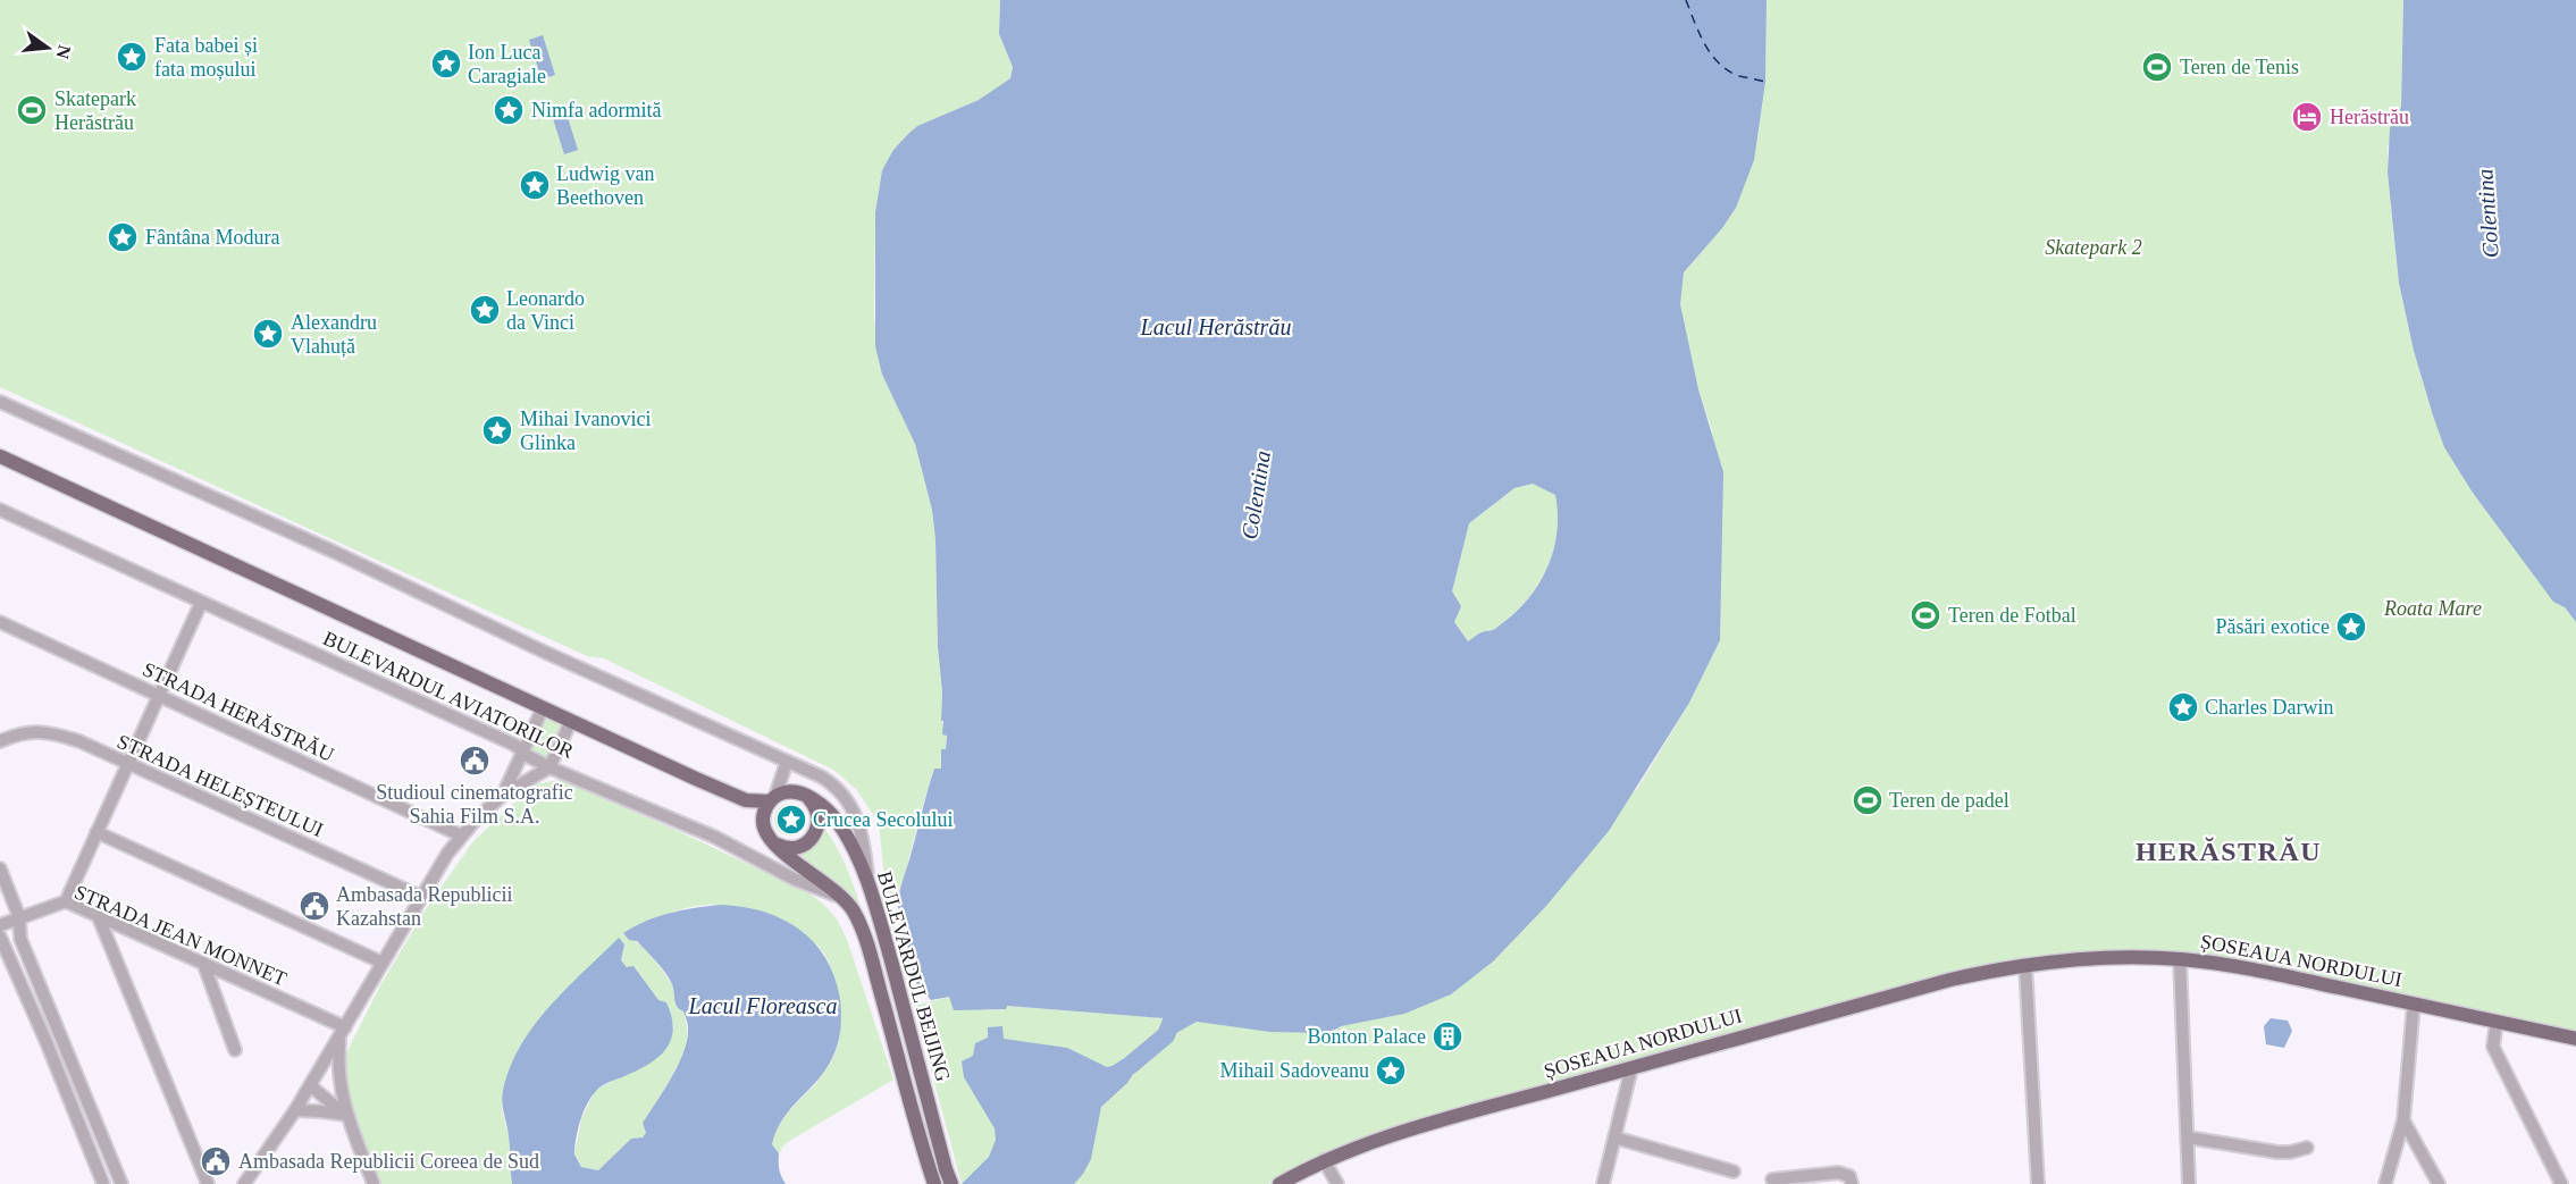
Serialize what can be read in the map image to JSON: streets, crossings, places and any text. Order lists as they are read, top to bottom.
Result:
{
  "streets": {
    "main road": ["BULEVARDUL AVIATORILOR", "ȘOSEAUA NORDULUI", "BULEVARDUL BEIJING"],
    "street": ["STRADA HERĂSTRĂU", "STRADA HELEȘTEULUI", "STRADA JEAN MONNET"]
  },
  "crossings": [
    ["BULEVARDUL AVIATORILOR", "BULEVARDUL BEIJING"]
  ],
  "districts": ["HERĂSTRĂU"],
  "water": ["Colentina", "Lacul Herăstrău", "Lacul Floreasca"],
  "parks": ["Skatepark 2", "Roata Mare"],
  "places": {
    "place": [
      "Fata babei și fata moșului",
      "Ion Luca Caragiale",
      "Nimfa adormită",
      "Ludwig van Beethoven",
      "Fântâna Modura",
      "Leonardo da Vinci",
      "Alexandru Vlahuță",
      "Mihai Ivanovici Glinka",
      "Păsări exotice",
      "Charles Darwin",
      "Crucea Secolului",
      "Mihail Sadoveanu"
    ],
    "sports": [
      "Teren de Tenis",
      "Skatepark Herăstrău",
      "Teren de Fotbal",
      "Teren de padel"
    ],
    "hotel": ["Herăstrău"],
    "public building": ["Studioul cinematografic Sahia Film S.A.", "Ambasada Republicii Kazahstan", "Ambasada Republicii Coreea de Sud"],
    "building": ["Bonton Palace"]
  },
  "north": "right"
}
